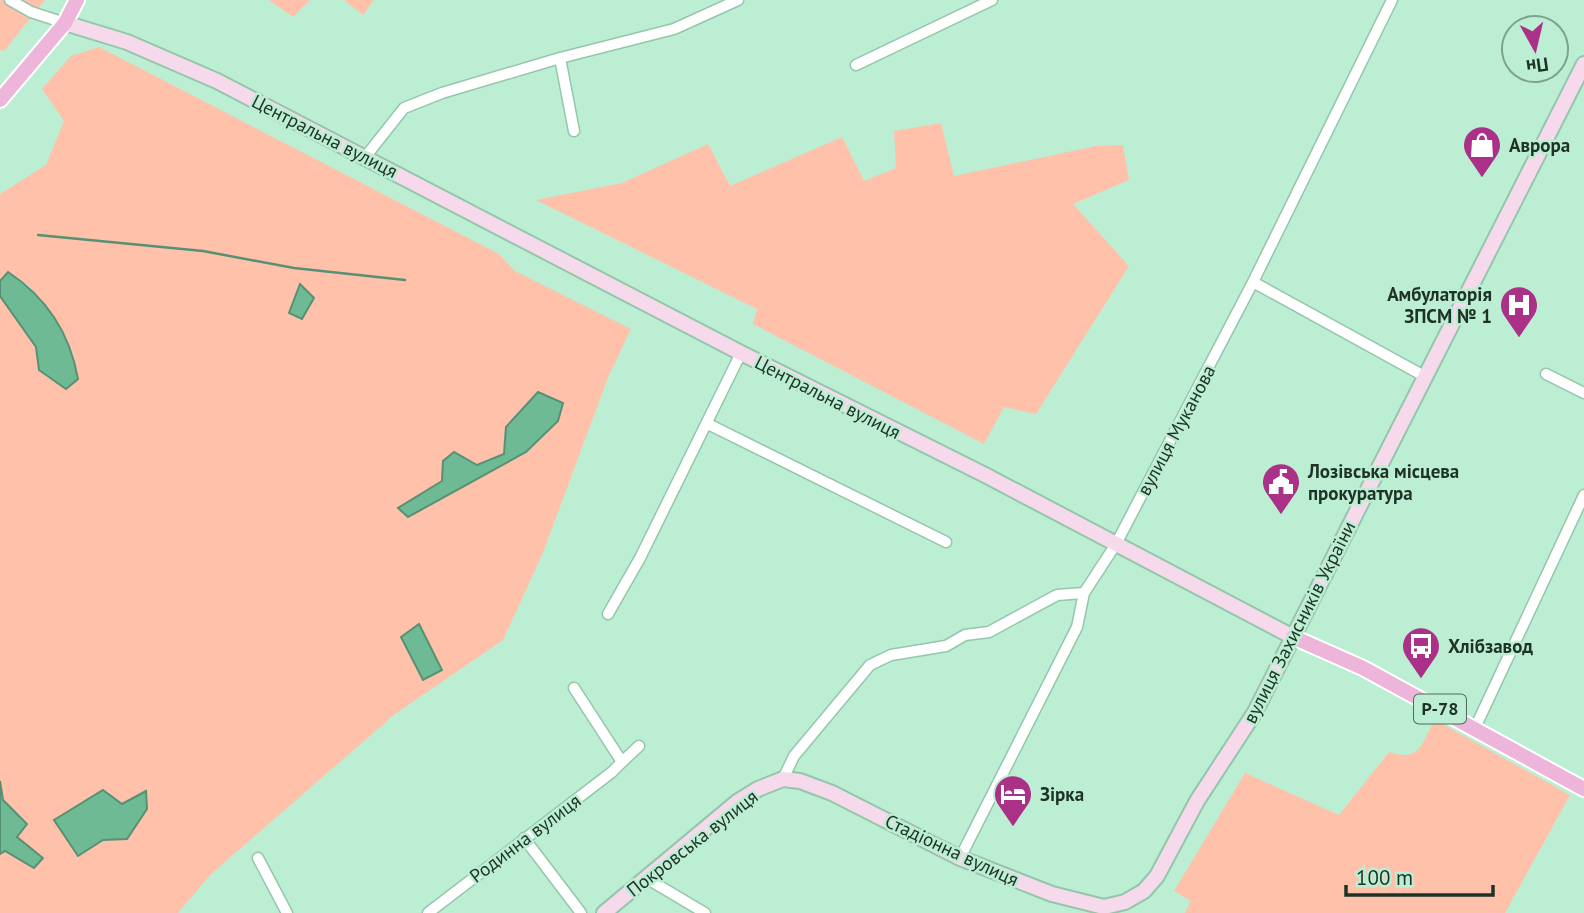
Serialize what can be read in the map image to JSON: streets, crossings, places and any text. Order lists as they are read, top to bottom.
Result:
{
  "streets": {
    "main road": ["Центральна вулиця", "Р-78"],
    "street": [
      "вулиця Муканова",
      "вулиця Захисників України",
      "Родинна вулиця",
      "Покровська вулиця",
      "Стадіонна вулиця"
    ]
  },
  "crossings": [
    ["Центральна вулиця", "вулиця Муканова"],
    ["Центральна вулиця", "вулиця Захисників України"],
    ["вулиця Муканова", "Стадіонна вулиця"],
    ["вулиця Захисників України", "Стадіонна вулиця"],
    ["Покровська вулиця", "Стадіонна вулиця"]
  ],
  "places": {
    "shop": ["Аврора"],
    "hospital": ["Амбулаторія ЗПСМ № 1"],
    "public building": ["Лозівська місцева прокуратура"],
    "bus stop": ["Хлібзавод"],
    "hotel": ["Зірка"]
  },
  "scale_bar": "100 m",
  "north": "bottom"
}
